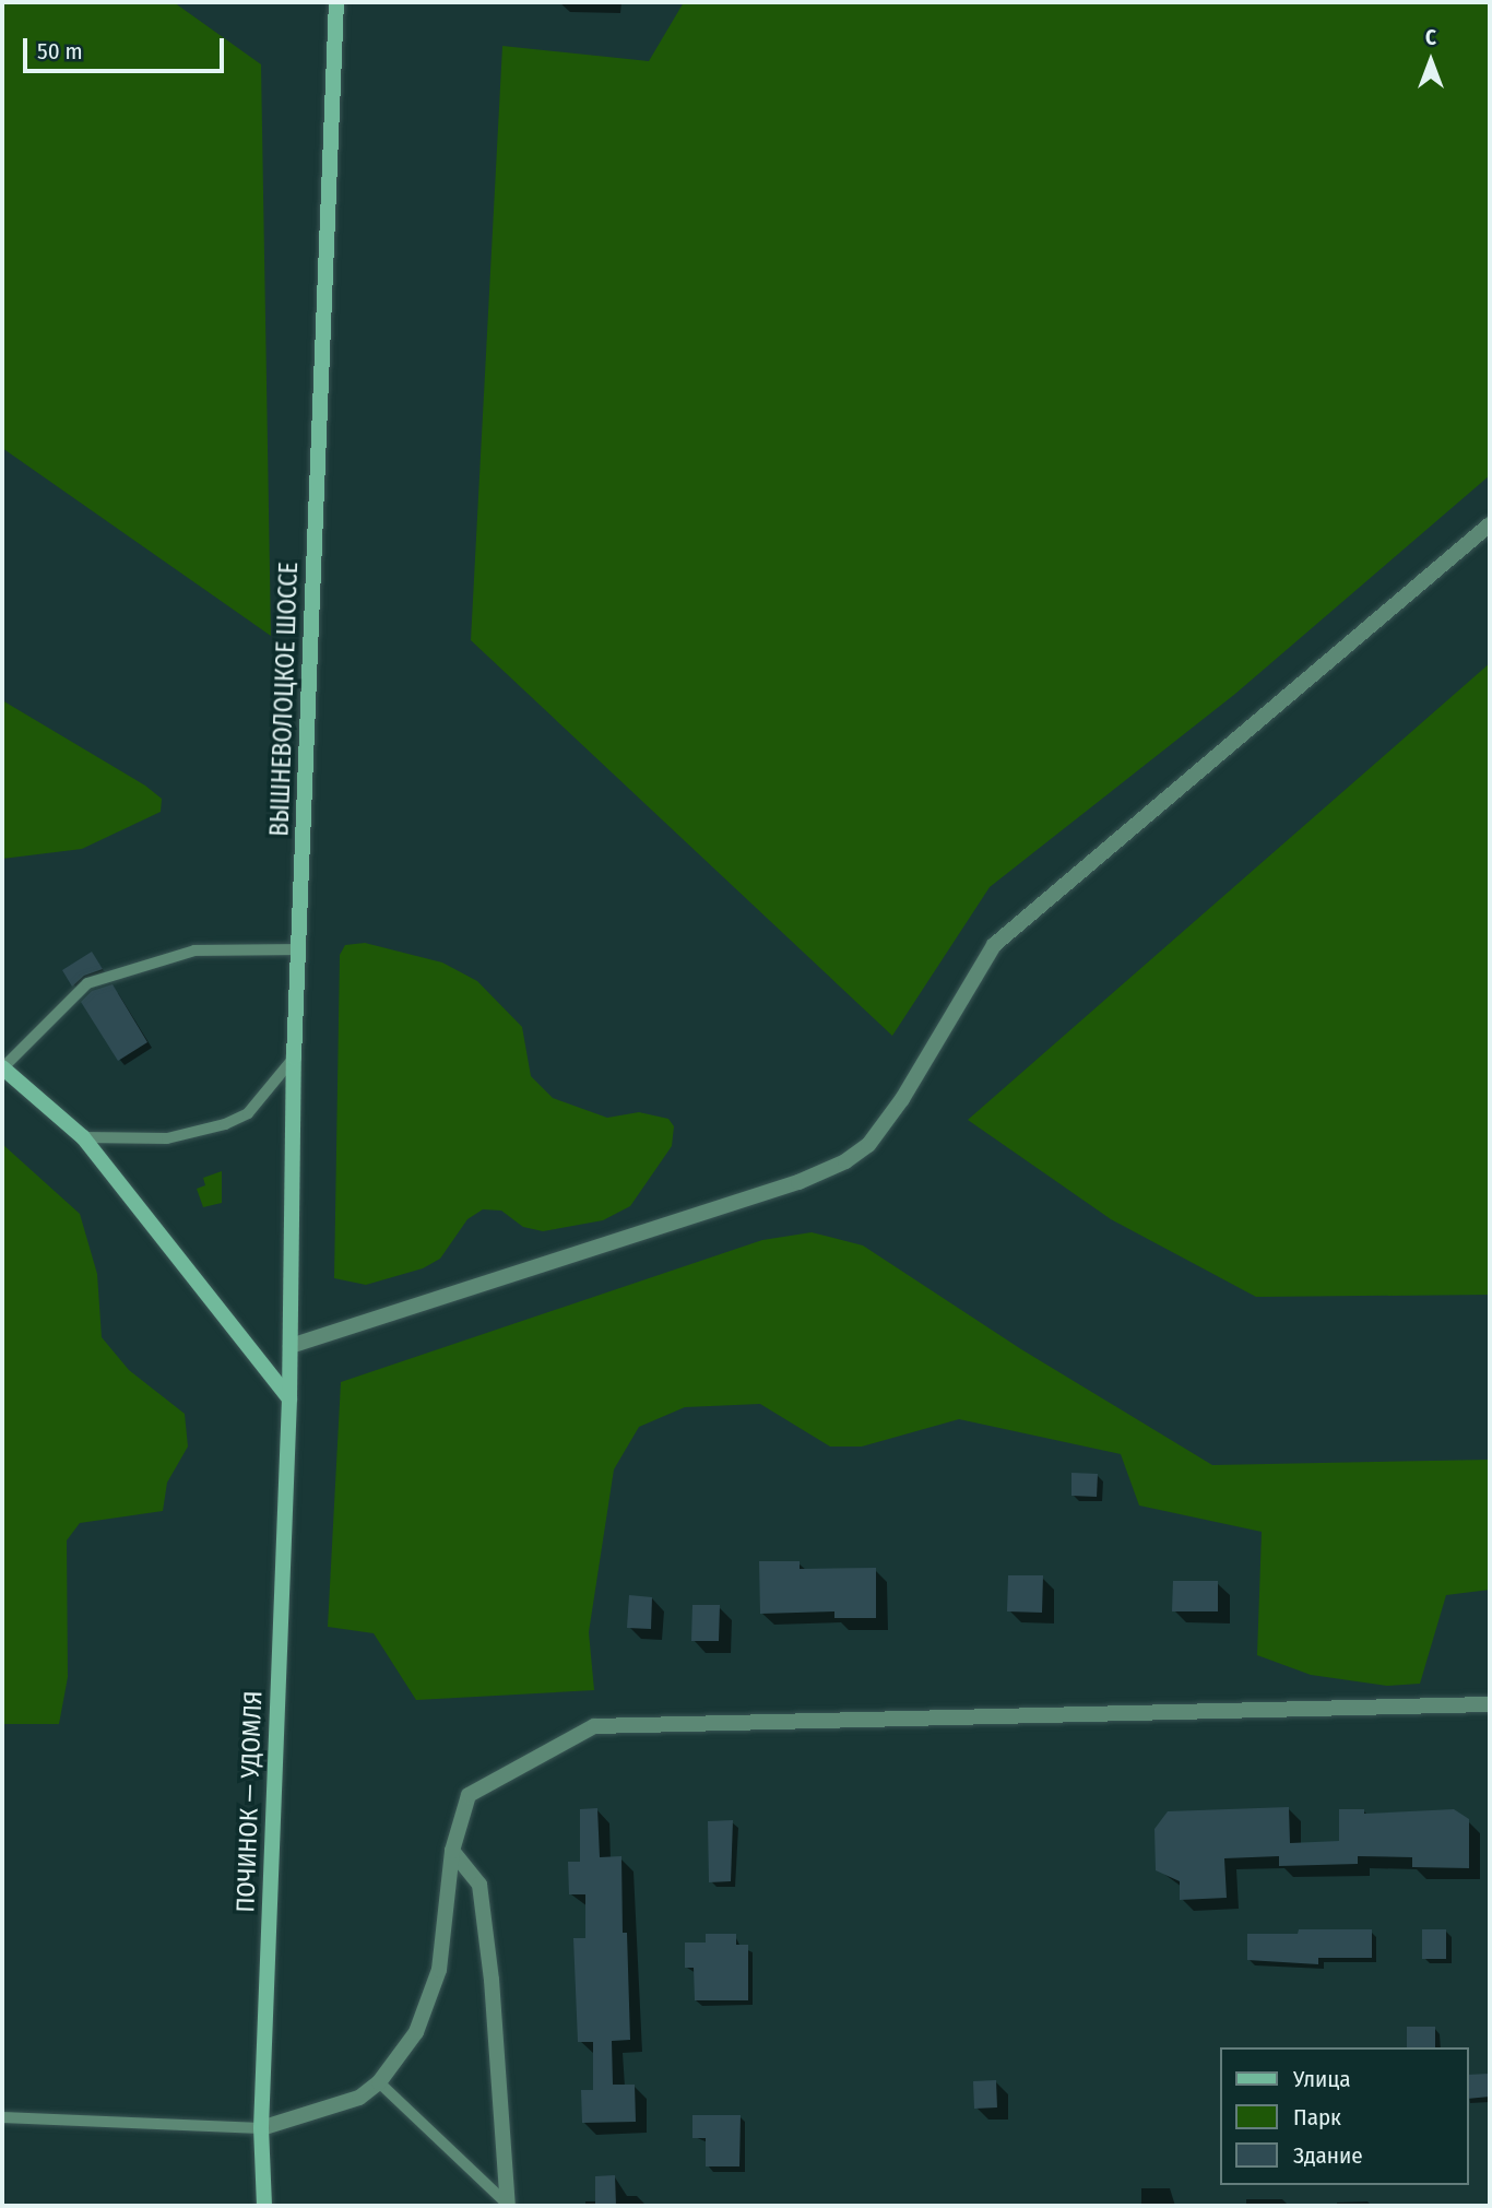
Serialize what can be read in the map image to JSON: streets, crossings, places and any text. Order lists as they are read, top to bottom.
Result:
{
  "streets": {
    "main road": ["ВЫШНЕВОЛОЦКОЕ ШОССЕ", "ПОЧИНОК — УДОМЛЯ"]
  },
  "crossings": [
    ["ВЫШНЕВОЛОЦКОЕ ШОССЕ", "ПОЧИНОК — УДОМЛЯ"]
  ],
  "legend": ["Улица", "Парк", "Здание"],
  "scale_bar": "50 m",
  "north": "top"
}
